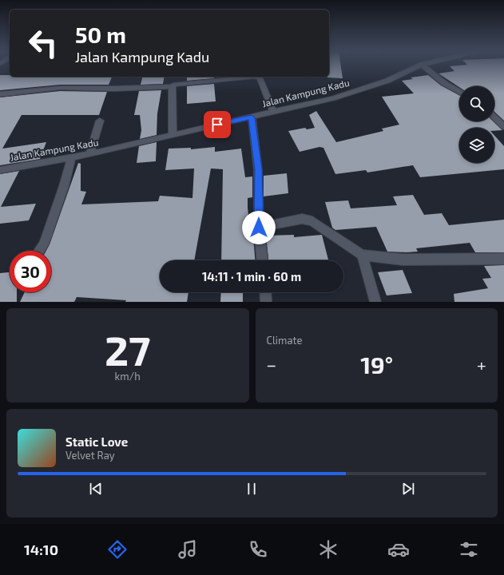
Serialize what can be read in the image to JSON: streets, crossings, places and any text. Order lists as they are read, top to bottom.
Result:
{
  "streets": {
    "street": ["Jalan Kampung Kadu"]
  },
  "page": {
    "turn": ["50 m", "Jalan Kampung Kadu"],
    "limit": "30",
    "trip": "14:11 · 1 min · 60 m",
    "tile": [
      ["27", "km/h"],
      "Climate"
    ],
    "heat": ["−", "19°", "+"],
    "song": ["Static Love", "Velvet Ray"],
    "tabs": "14:10"
  }
}
